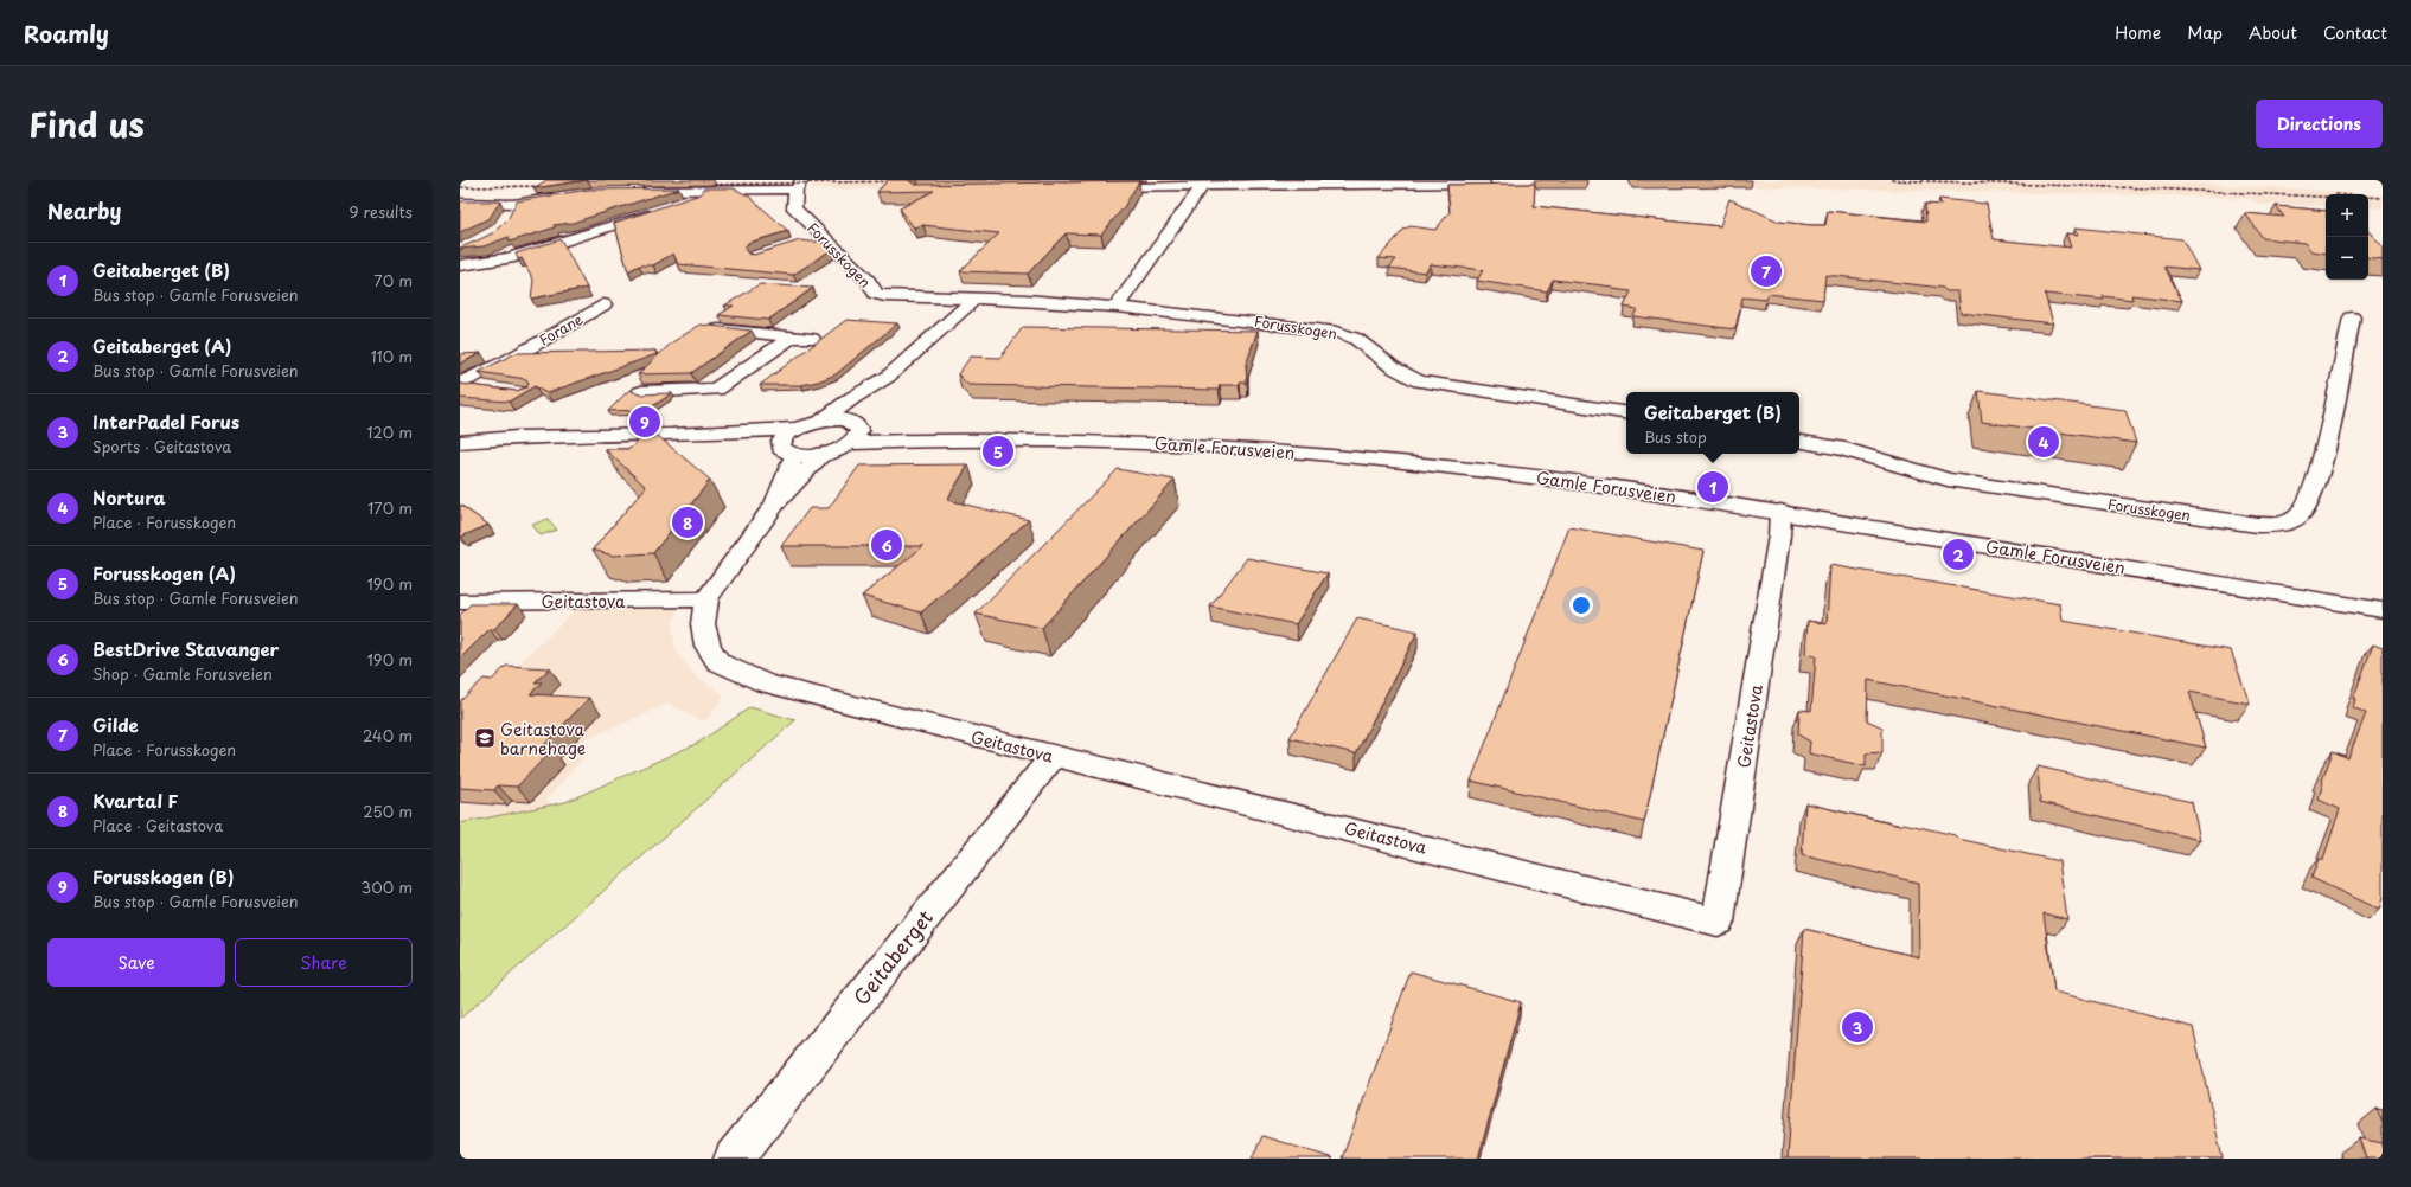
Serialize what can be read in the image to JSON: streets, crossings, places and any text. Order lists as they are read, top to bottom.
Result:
{
  "streets": {
    "street": [
      "Forusskogen",
      "Forane",
      "Gamle Forusveien",
      "Geitastova",
      "Geitaberget"
    ]
  },
  "crossings": [
    ["Gamle Forusveien", "Geitastova"],
    ["Geitastova", "Geitaberget"]
  ],
  "places": {
    "school or university": ["Geitastova barnehage"]
  },
  "page": {
    "header": "Roamly",
    "nav": [
      "Home",
      "Map",
      "About",
      "Contact"
    ],
    "title": "Find us",
    "buttons": [
      "Directions",
      ["Save", "Share"]
    ],
    "heading": ["Nearby", "9 results"],
    "map_buttons": ["+", "−"],
    "list": [
      {
        "mark": "1",
        "name": "Geitaberget (B)",
        "note": "Bus stop · Gamle Forusveien",
        "value": "70 m"
      },
      {
        "mark": "2",
        "name": "Geitaberget (A)",
        "note": "Bus stop · Gamle Forusveien",
        "value": "110 m"
      },
      {
        "mark": "3",
        "name": "InterPadel Forus",
        "note": "Sports · Geitastova",
        "value": "120 m"
      },
      {
        "mark": "4",
        "name": "Nortura",
        "note": "Place · Forusskogen",
        "value": "170 m"
      },
      {
        "mark": "5",
        "name": "Forusskogen (A)",
        "note": "Bus stop · Gamle Forusveien",
        "value": "190 m"
      },
      {
        "mark": "6",
        "name": "BestDrive Stavanger",
        "note": "Shop · Gamle Forusveien",
        "value": "190 m"
      },
      {
        "mark": "7",
        "name": "Gilde",
        "note": "Place · Forusskogen",
        "value": "240 m"
      },
      {
        "mark": "8",
        "name": "Kvartal F",
        "note": "Place · Geitastova",
        "value": "250 m"
      },
      {
        "mark": "9",
        "name": "Forusskogen (B)",
        "note": "Bus stop · Gamle Forusveien",
        "value": "300 m"
      }
    ],
    "pins": [
      "7",
      "9",
      "4",
      "5",
      "1",
      "8",
      "6",
      "2",
      "3"
    ],
    "popup": ["Geitaberget (B)", "Bus stop"]
  }
}
